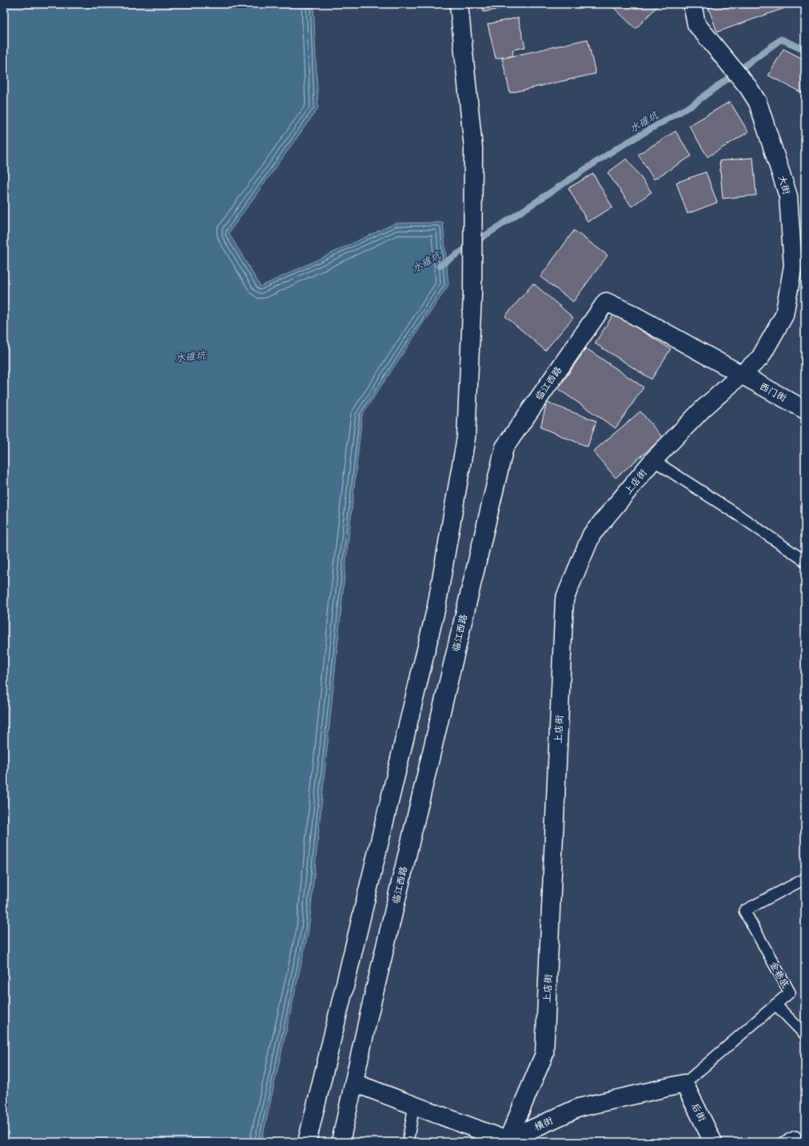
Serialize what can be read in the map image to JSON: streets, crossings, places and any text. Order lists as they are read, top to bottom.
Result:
{
  "streets": {
    "street": [
      "大街",
      "临江西路",
      "西门街",
      "上店街",
      "后街",
      "横街"
    ],
    "lane": ["金巷底"]
  },
  "crossings": [
    ["大街", "临江西路"],
    ["大街", "西门街"],
    ["大街", "上店街"],
    ["临江西路", "西门街"],
    ["临江西路", "上店街"],
    ["西门街", "上店街"],
    ["上店街", "横街"],
    ["金巷底", "后街"],
    ["金巷底", "横街"],
    ["后街", "横街"]
  ],
  "water": ["水碓坑"]
}
